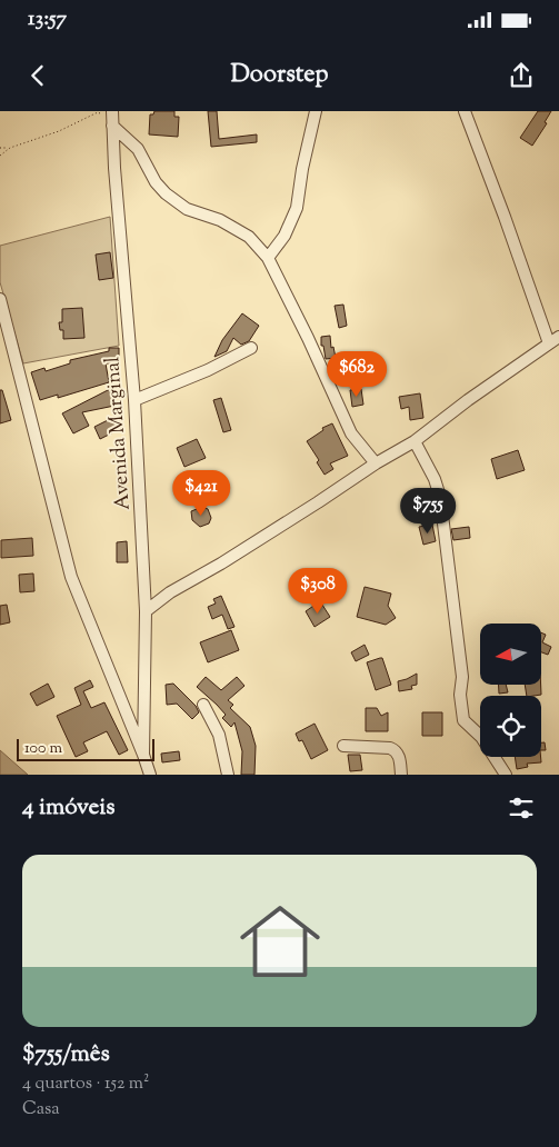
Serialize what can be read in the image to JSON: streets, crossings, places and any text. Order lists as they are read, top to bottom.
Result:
{
  "streets": {
    "street": ["Avenida Marginal"]
  },
  "scale_bar": "100 m",
  "north": "left",
  "page": {
    "status": "13:57",
    "header": "Doorstep",
    "price": [
      "$682",
      "$421",
      "$755",
      "$308"
    ],
    "scale": "100 m",
    "heading": "4 imóveis",
    "list": [
      {
        "name": "$755/mês",
        "note": "4 quartos · 152 m² · Casa"
      }
    ]
  }
}
